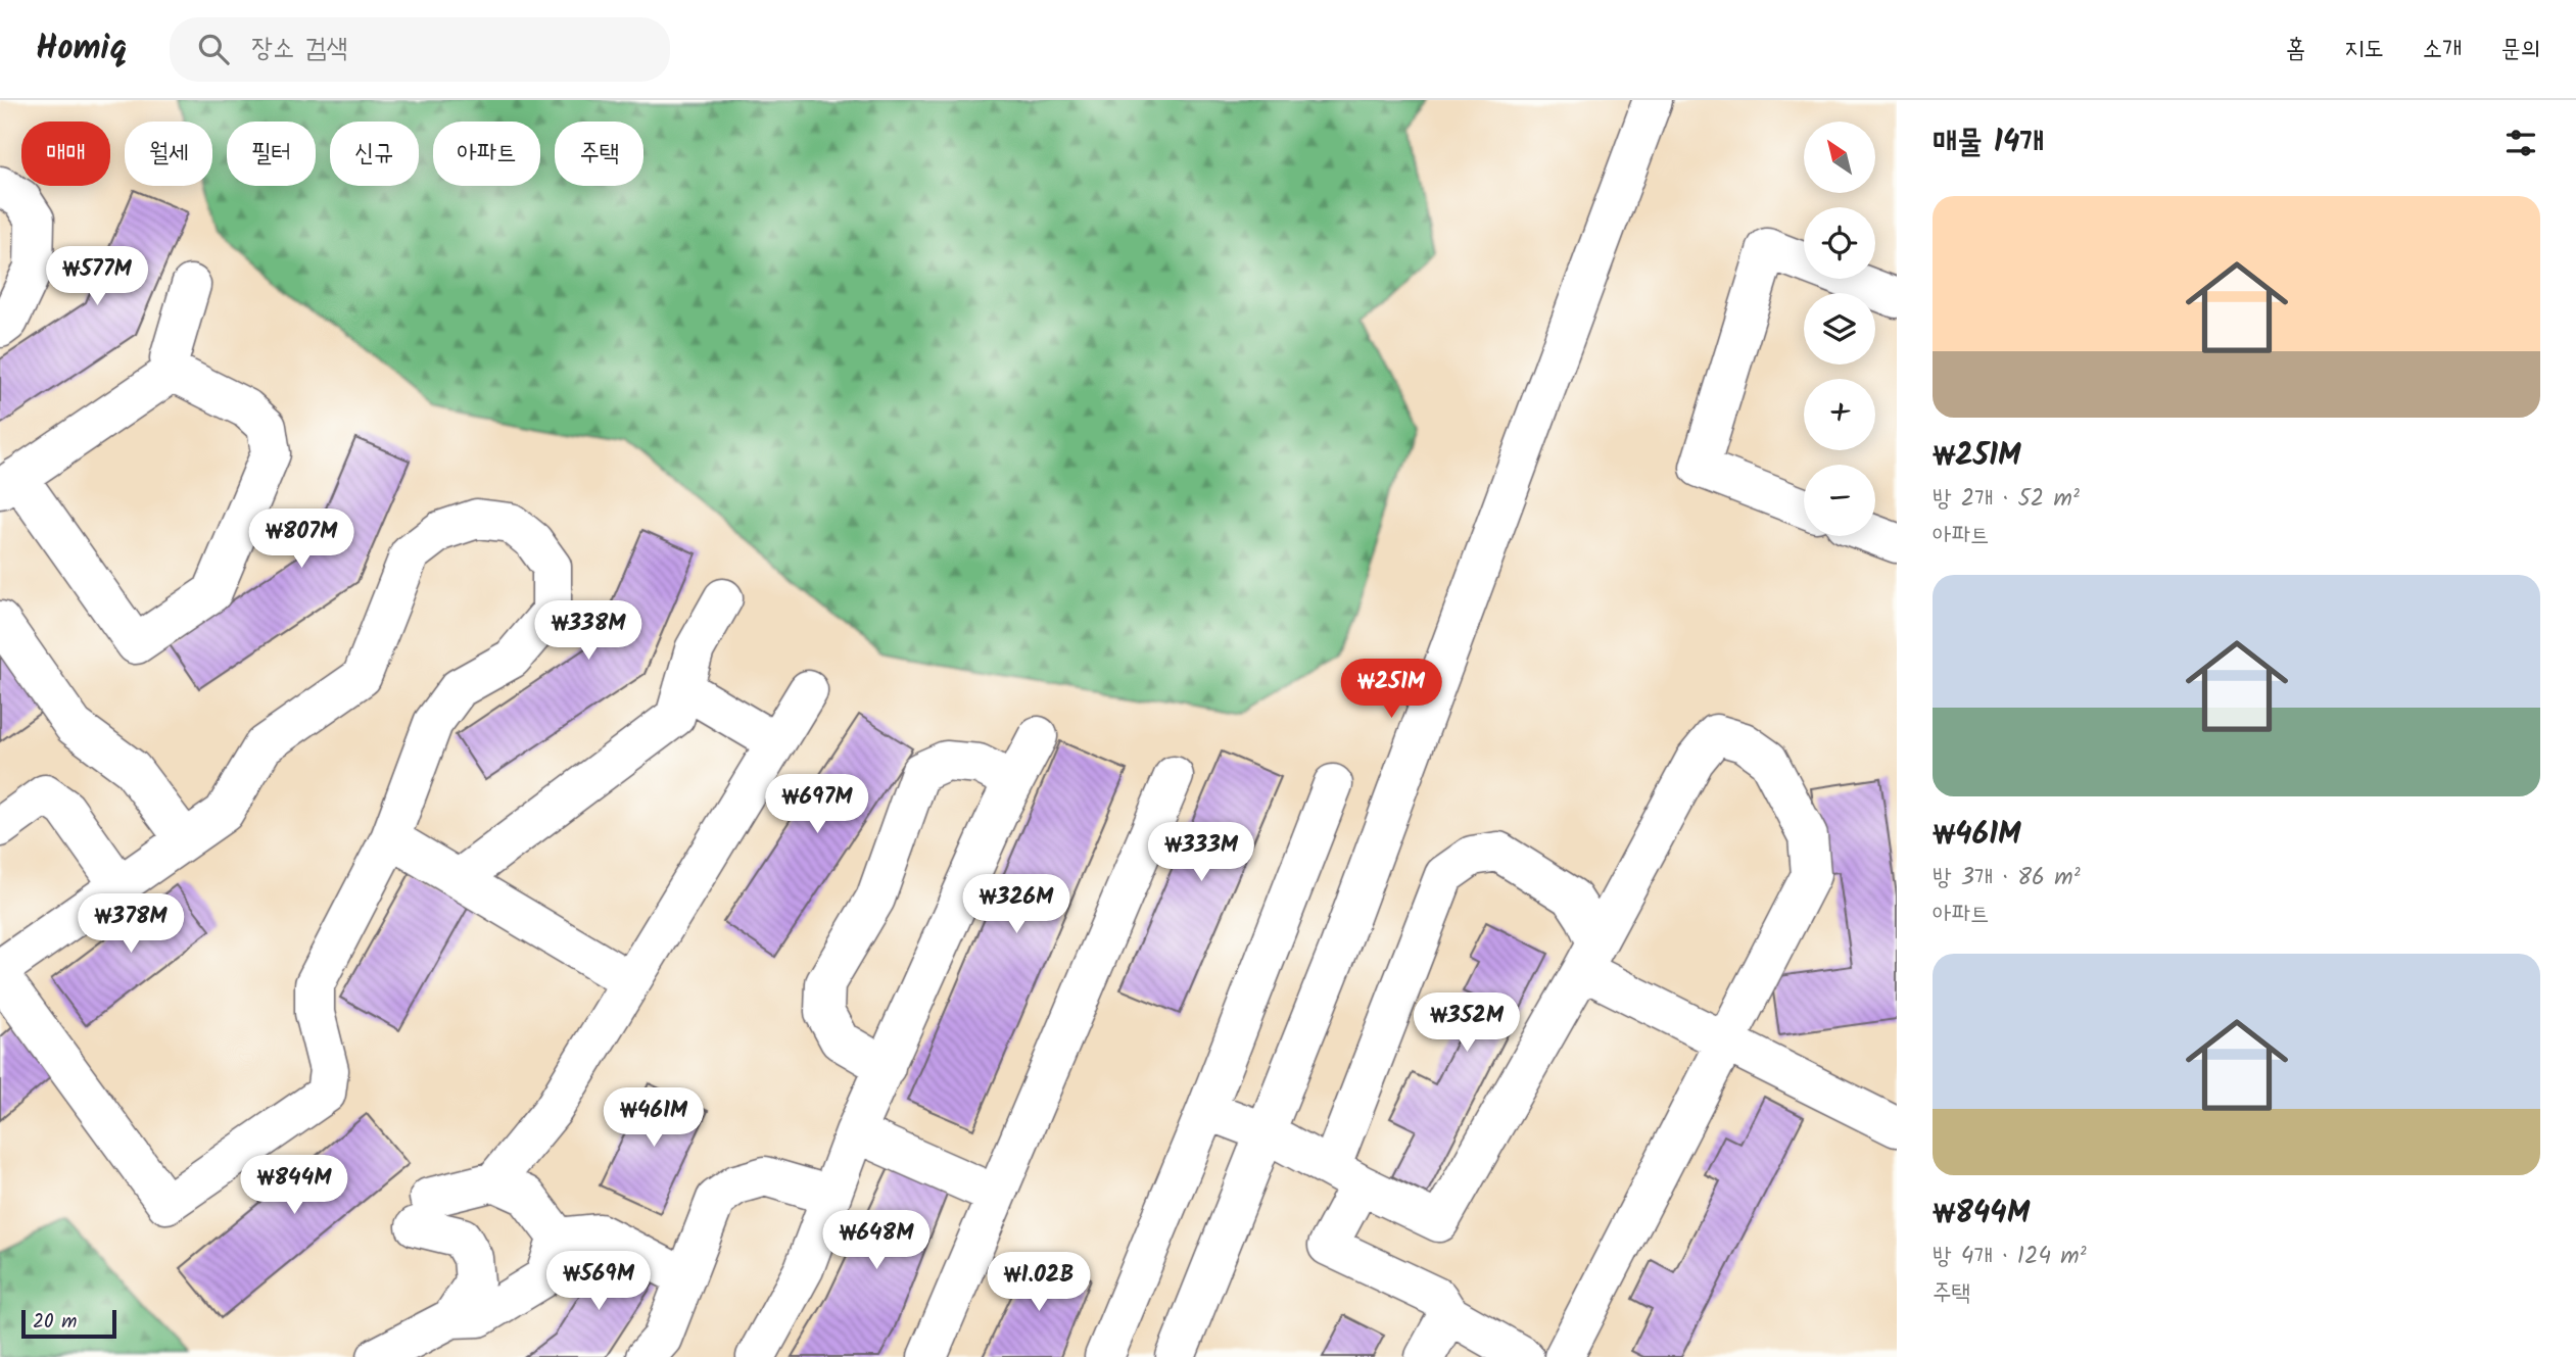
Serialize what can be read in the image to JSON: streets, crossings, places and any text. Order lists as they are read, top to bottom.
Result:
{
  "scale_bar": "20 m",
  "north": "top left",
  "page": {
    "header": "Homiq",
    "search": "장소 검색",
    "nav": [
      "홈",
      "지도",
      "소개",
      "문의"
    ],
    "heading": "매물 14개",
    "map_buttons": ["+", "−"],
    "chip": [
      "매매",
      "월세",
      "필터",
      "신규",
      "아파트",
      "주택"
    ],
    "list": [
      {
        "name": "₩251M",
        "note": "방 2개 · 52 m² · 아파트"
      },
      {
        "name": "₩461M",
        "note": "방 3개 · 86 m² · 아파트"
      },
      {
        "name": "₩844M",
        "note": "방 4개 · 124 m² · 주택"
      }
    ],
    "price": [
      "₩577M",
      "₩807M",
      "₩338M",
      "₩251M",
      "₩697M",
      "₩333M",
      "₩326M",
      "₩378M",
      "₩352M",
      "₩461M",
      "₩844M",
      "₩648M",
      "₩569M",
      "₩1.02B"
    ],
    "scale": "20 m"
  }
}
